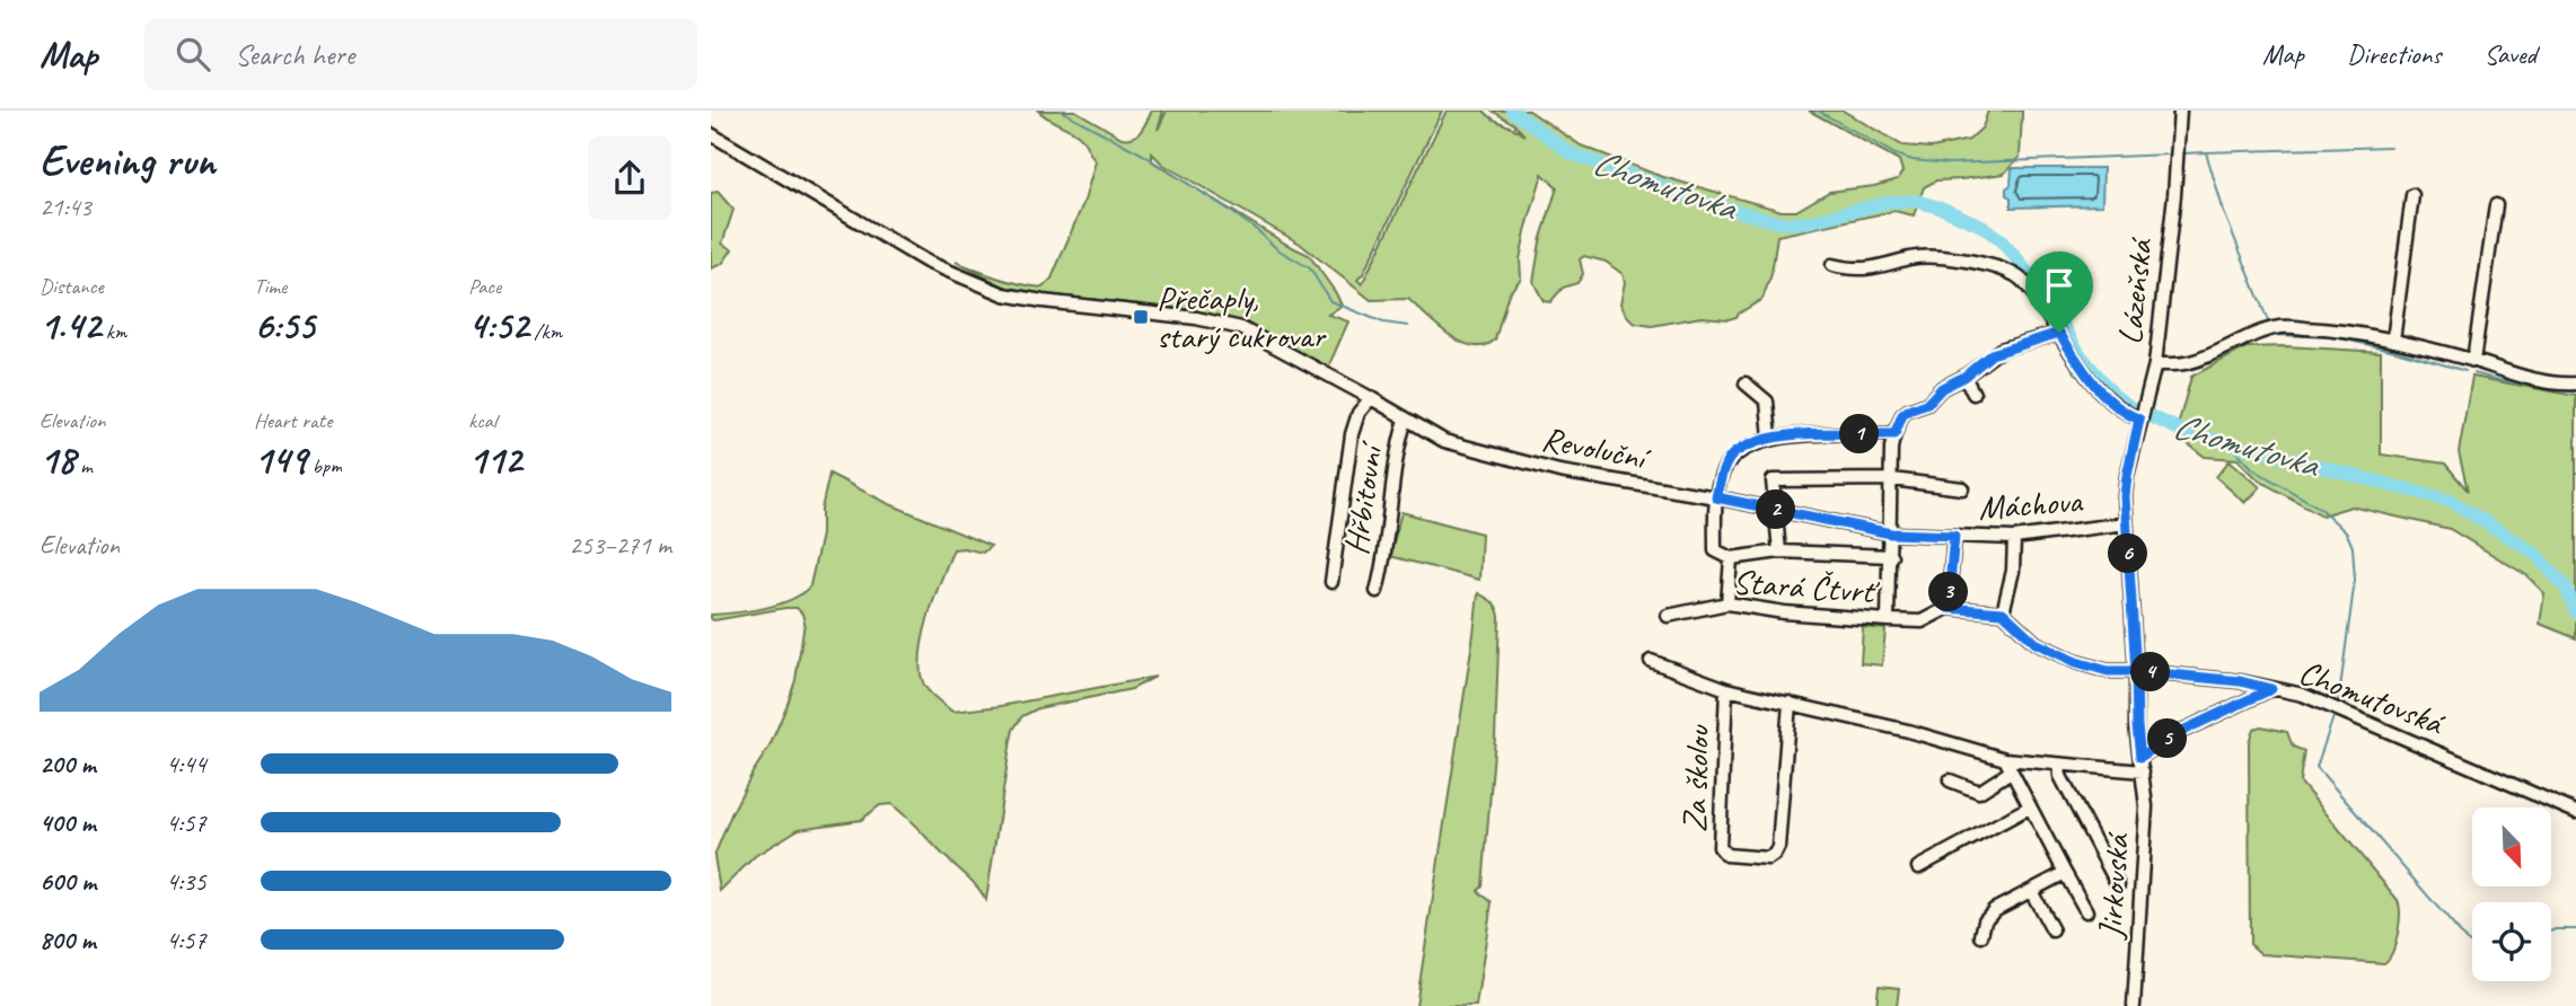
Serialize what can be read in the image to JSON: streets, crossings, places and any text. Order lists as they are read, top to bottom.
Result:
{
  "streets": {
    "street": [
      "Lázeňská",
      "Revoluční",
      "Hřbitovní",
      "Máchova",
      "Stará Čtvrť",
      "Chomutovská",
      "Za školou",
      "Jirkovská"
    ]
  },
  "crossings": [
    ["Lázeňská", "Máchova"],
    ["Lázeňská", "Jirkovská"],
    ["Revoluční", "Hřbitovní"],
    ["Revoluční", "Máchova"],
    ["Máchova", "Stará Čtvrť"],
    ["Máchova", "Jirkovská"],
    ["Chomutovská", "Jirkovská"]
  ],
  "water": ["Chomutovka"],
  "places": {
    "transit": ["Přečaply, starý cukrovar"]
  },
  "north": "bottom right",
  "page": {
    "header": "Map",
    "search": "Search here",
    "nav": ["Map", "Directions", "Saved"],
    "heading": ["Evening run", "21:43"],
    "stats": [
      ["Distance", "1.42 km"],
      ["Time", "6:55"],
      ["Pace", "4:52 /km"],
      ["Elevation", "18 m"],
      ["Heart rate", "149 bpm"],
      ["kcal", "112"]
    ],
    "pins": [
      "1",
      "2",
      "6",
      "3",
      "4",
      "5"
    ],
    "chart": ["Elevation", "253–271 m"],
    "list": [
      {
        "name": "200 m",
        "note": "4:44"
      },
      {
        "name": "400 m",
        "note": "4:57"
      },
      {
        "name": "600 m",
        "note": "4:35"
      },
      {
        "name": "800 m",
        "note": "4:57"
      }
    ]
  }
}
